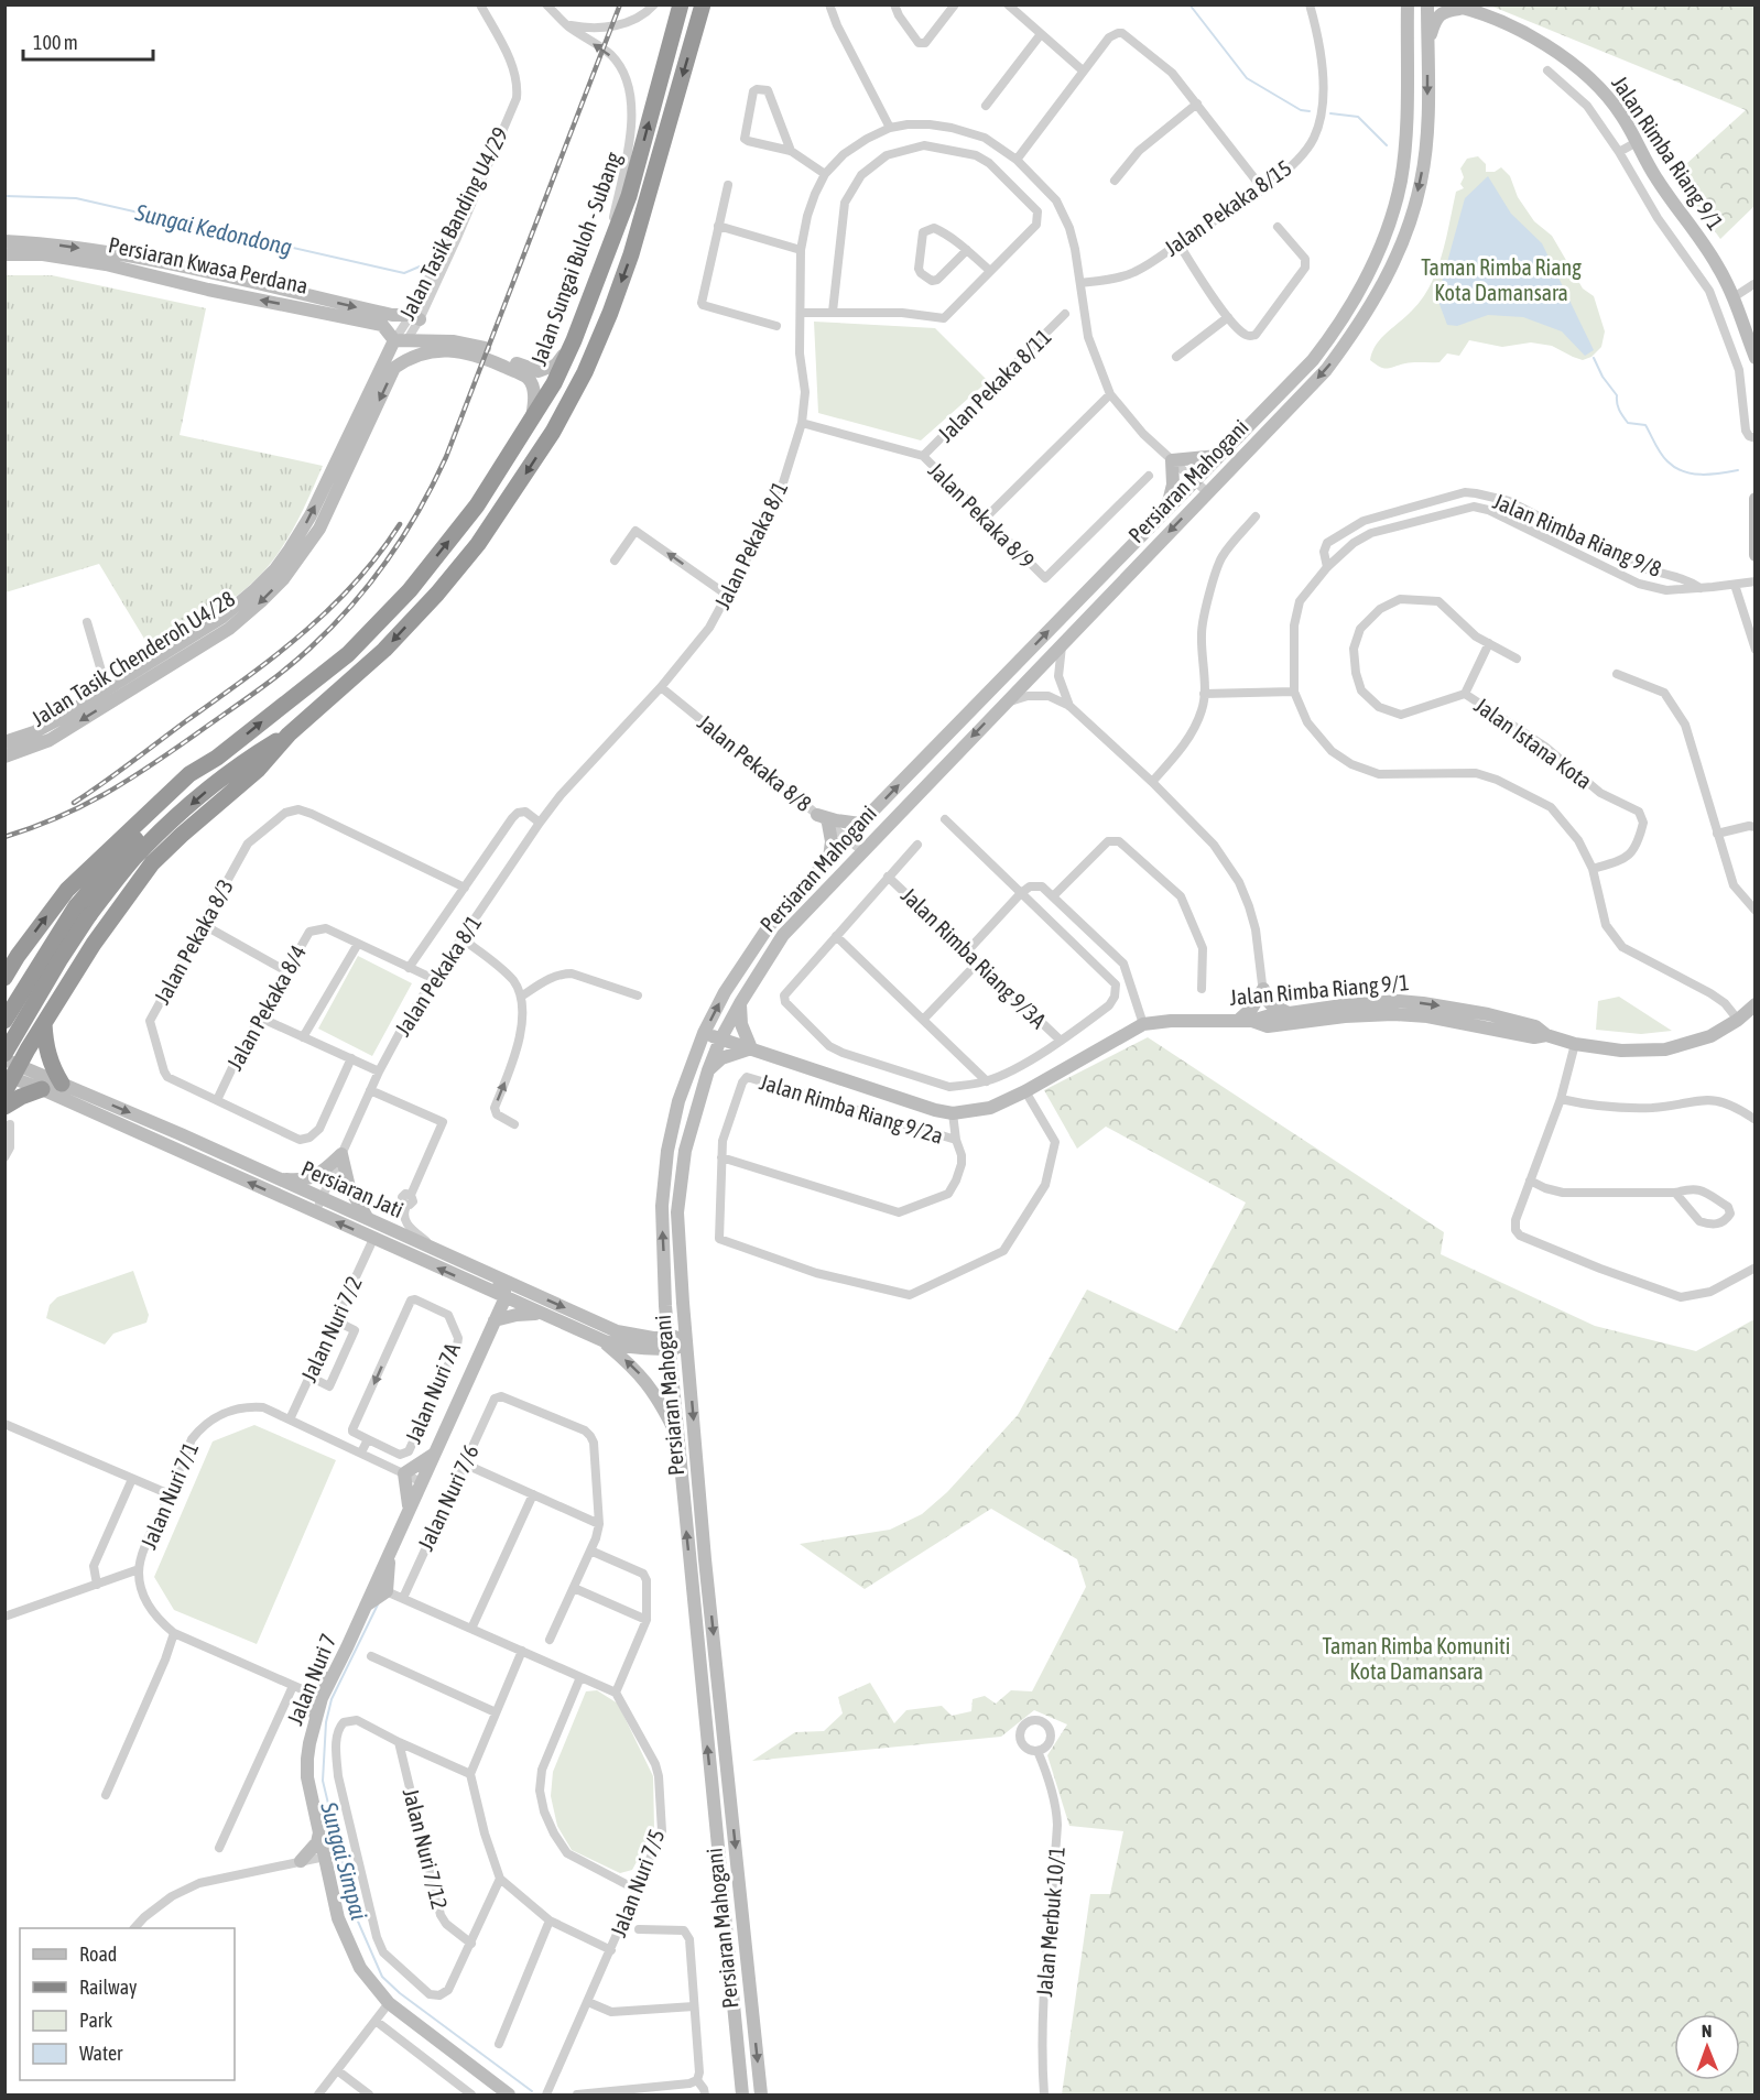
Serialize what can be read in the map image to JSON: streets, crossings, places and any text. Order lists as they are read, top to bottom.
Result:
{
  "streets": {
    "highway": ["Jalan Sungai Buloh - Subang"],
    "main road": [
      "Jalan Rimba Riang 9/1",
      "Persiaran Kwasa Perdana",
      "Persiaran Mahogani",
      "Jalan Tasik Chenderoh U4/28",
      "Persiaran Jati",
      "Jalan Nuri 7"
    ],
    "street": [
      "Jalan Pekaka 8/15",
      "Jalan Tasik Banding U4/29",
      "Jalan Pekaka 8/11",
      "Jalan Pekaka 8/9",
      "Jalan Rimba Riang 9/8",
      "Jalan Pekaka 8/1",
      "Jalan Istana Kota",
      "Jalan Pekaka 8/8",
      "Jalan Pekaka 8/3",
      "Jalan Rimba Riang 9/3A",
      "Jalan Pekaka 8/4",
      "Jalan Rimba Riang 9/2a",
      "Jalan Nuri 7/2",
      "Jalan Nuri 7A",
      "Jalan Nuri 7/1",
      "Jalan Nuri 7/6",
      "Jalan Nuri 7/12",
      "Jalan Nuri 7/5",
      "Jalan Merbuk 10/1"
    ]
  },
  "crossings": [
    ["Jalan Rimba Riang 9/1", "Persiaran Mahogani"],
    ["Jalan Rimba Riang 9/1", "Jalan Rimba Riang 9/8"],
    ["Jalan Pekaka 8/15", "Jalan Pekaka 8/1"],
    ["Jalan Tasik Banding U4/29", "Persiaran Kwasa Perdana"],
    ["Jalan Tasik Banding U4/29", "Jalan Tasik Chenderoh U4/28"],
    ["Jalan Sungai Buloh - Subang", "Persiaran Jati"],
    ["Persiaran Kwasa Perdana", "Jalan Tasik Chenderoh U4/28"],
    ["Jalan Pekaka 8/11", "Jalan Pekaka 8/9"],
    ["Persiaran Mahogani", "Jalan Pekaka 8/1"],
    ["Persiaran Mahogani", "Jalan Pekaka 8/8"],
    ["Persiaran Mahogani", "Persiaran Jati"],
    ["Jalan Pekaka 8/9", "Jalan Pekaka 8/1"],
    ["Jalan Rimba Riang 9/8", "Jalan Istana Kota"],
    ["Jalan Pekaka 8/1", "Jalan Pekaka 8/8"],
    ["Jalan Pekaka 8/1", "Jalan Pekaka 8/4"],
    ["Jalan Pekaka 8/1", "Persiaran Jati"],
    ["Jalan Pekaka 8/3", "Jalan Pekaka 8/4"],
    ["Persiaran Jati", "Jalan Nuri 7/2"],
    ["Jalan Nuri 7/2", "Jalan Nuri 7/1"],
    ["Jalan Nuri 7A", "Jalan Nuri 7/1"],
    ["Jalan Nuri 7/1", "Jalan Nuri 7"]
  ],
  "water": ["Sungai Kedondong", "Sungai Simpai"],
  "parks": ["Taman Rimba Riang Kota Damansara", "Taman Rimba Komuniti Kota Damansara"],
  "legend": [
    "Road",
    "Railway",
    "Park",
    "Water"
  ],
  "scale_bar": "100 m",
  "north": "top"
}
